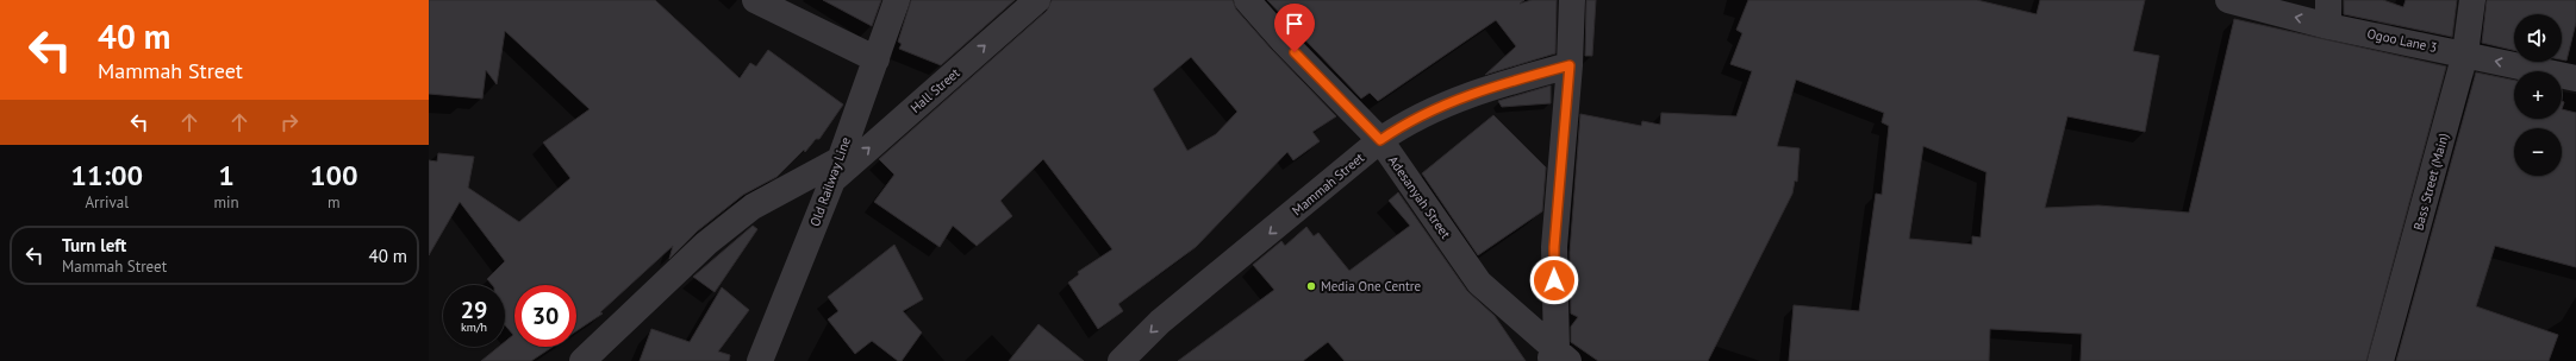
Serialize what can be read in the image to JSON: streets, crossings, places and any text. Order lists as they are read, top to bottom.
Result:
{
  "streets": {
    "street": [
      "Ogoo Lane 3",
      "Hall Street",
      "Old Railway Line",
      "Bass Street (Main)",
      "Mammah Street",
      "Adesanyah Street"
    ]
  },
  "crossings": [
    ["Ogoo Lane 3", "Bass Street (Main)"],
    ["Hall Street", "Old Railway Line"],
    ["Mammah Street", "Adesanyah Street"]
  ],
  "one_way": ["Ogoo Lane 3", "Hall Street", "Mammah Street"],
  "places": ["Media One Centre"],
  "page": {
    "turn": ["40 m", "Mammah Street"],
    "map_buttons": ["+", "−"],
    "eta": [
      "11:00",
      "Arrival",
      "1",
      "min",
      "100",
      "m"
    ],
    "list": [
      {
        "name": "Turn left",
        "note": "Mammah Street",
        "value": "40 m"
      }
    ],
    "speed": "29 km/h",
    "limit": "30"
  }
}
